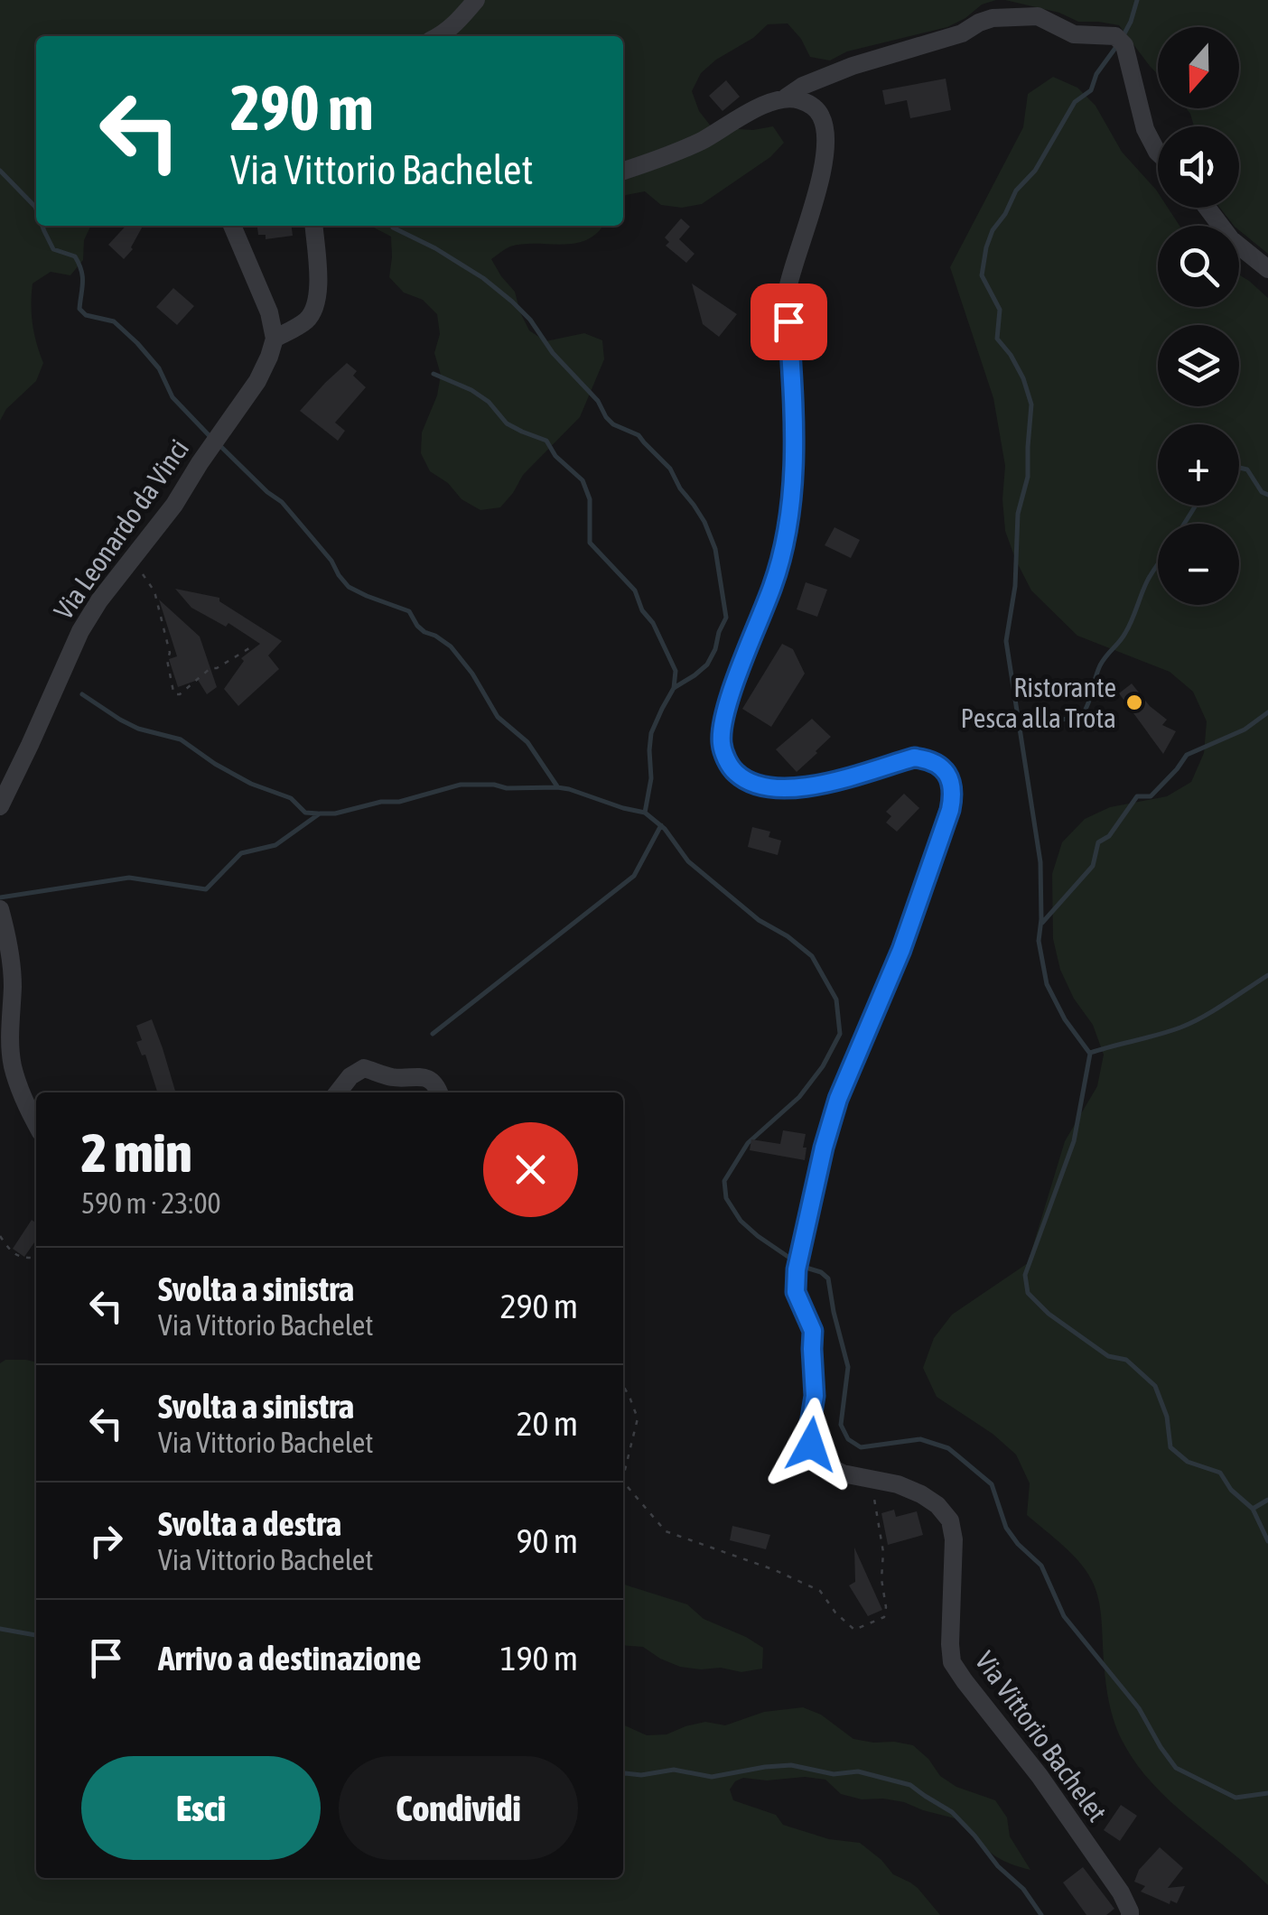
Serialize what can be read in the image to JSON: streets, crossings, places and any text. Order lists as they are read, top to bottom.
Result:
{
  "streets": {
    "street": ["Via Leonardo da Vinci", "Via Vittorio Bachelet"]
  },
  "places": ["Ristorante Pesca alla Trota"],
  "north": "bottom",
  "page": {
    "map_buttons": ["+", "−"],
    "turn": ["290 m", "Via Vittorio Bachelet"],
    "heading": ["2 min", "590 m · 23:00"],
    "list": [
      {
        "name": "Svolta a sinistra",
        "note": "Via Vittorio Bachelet",
        "value": "290 m"
      },
      {
        "name": "Svolta a sinistra",
        "note": "Via Vittorio Bachelet",
        "value": "20 m"
      },
      {
        "name": "Svolta a destra",
        "note": "Via Vittorio Bachelet",
        "value": "90 m"
      },
      {
        "name": "Arrivo a destinazione",
        "value": "190 m"
      }
    ],
    "buttons": ["Esci", "Condividi"]
  }
}
